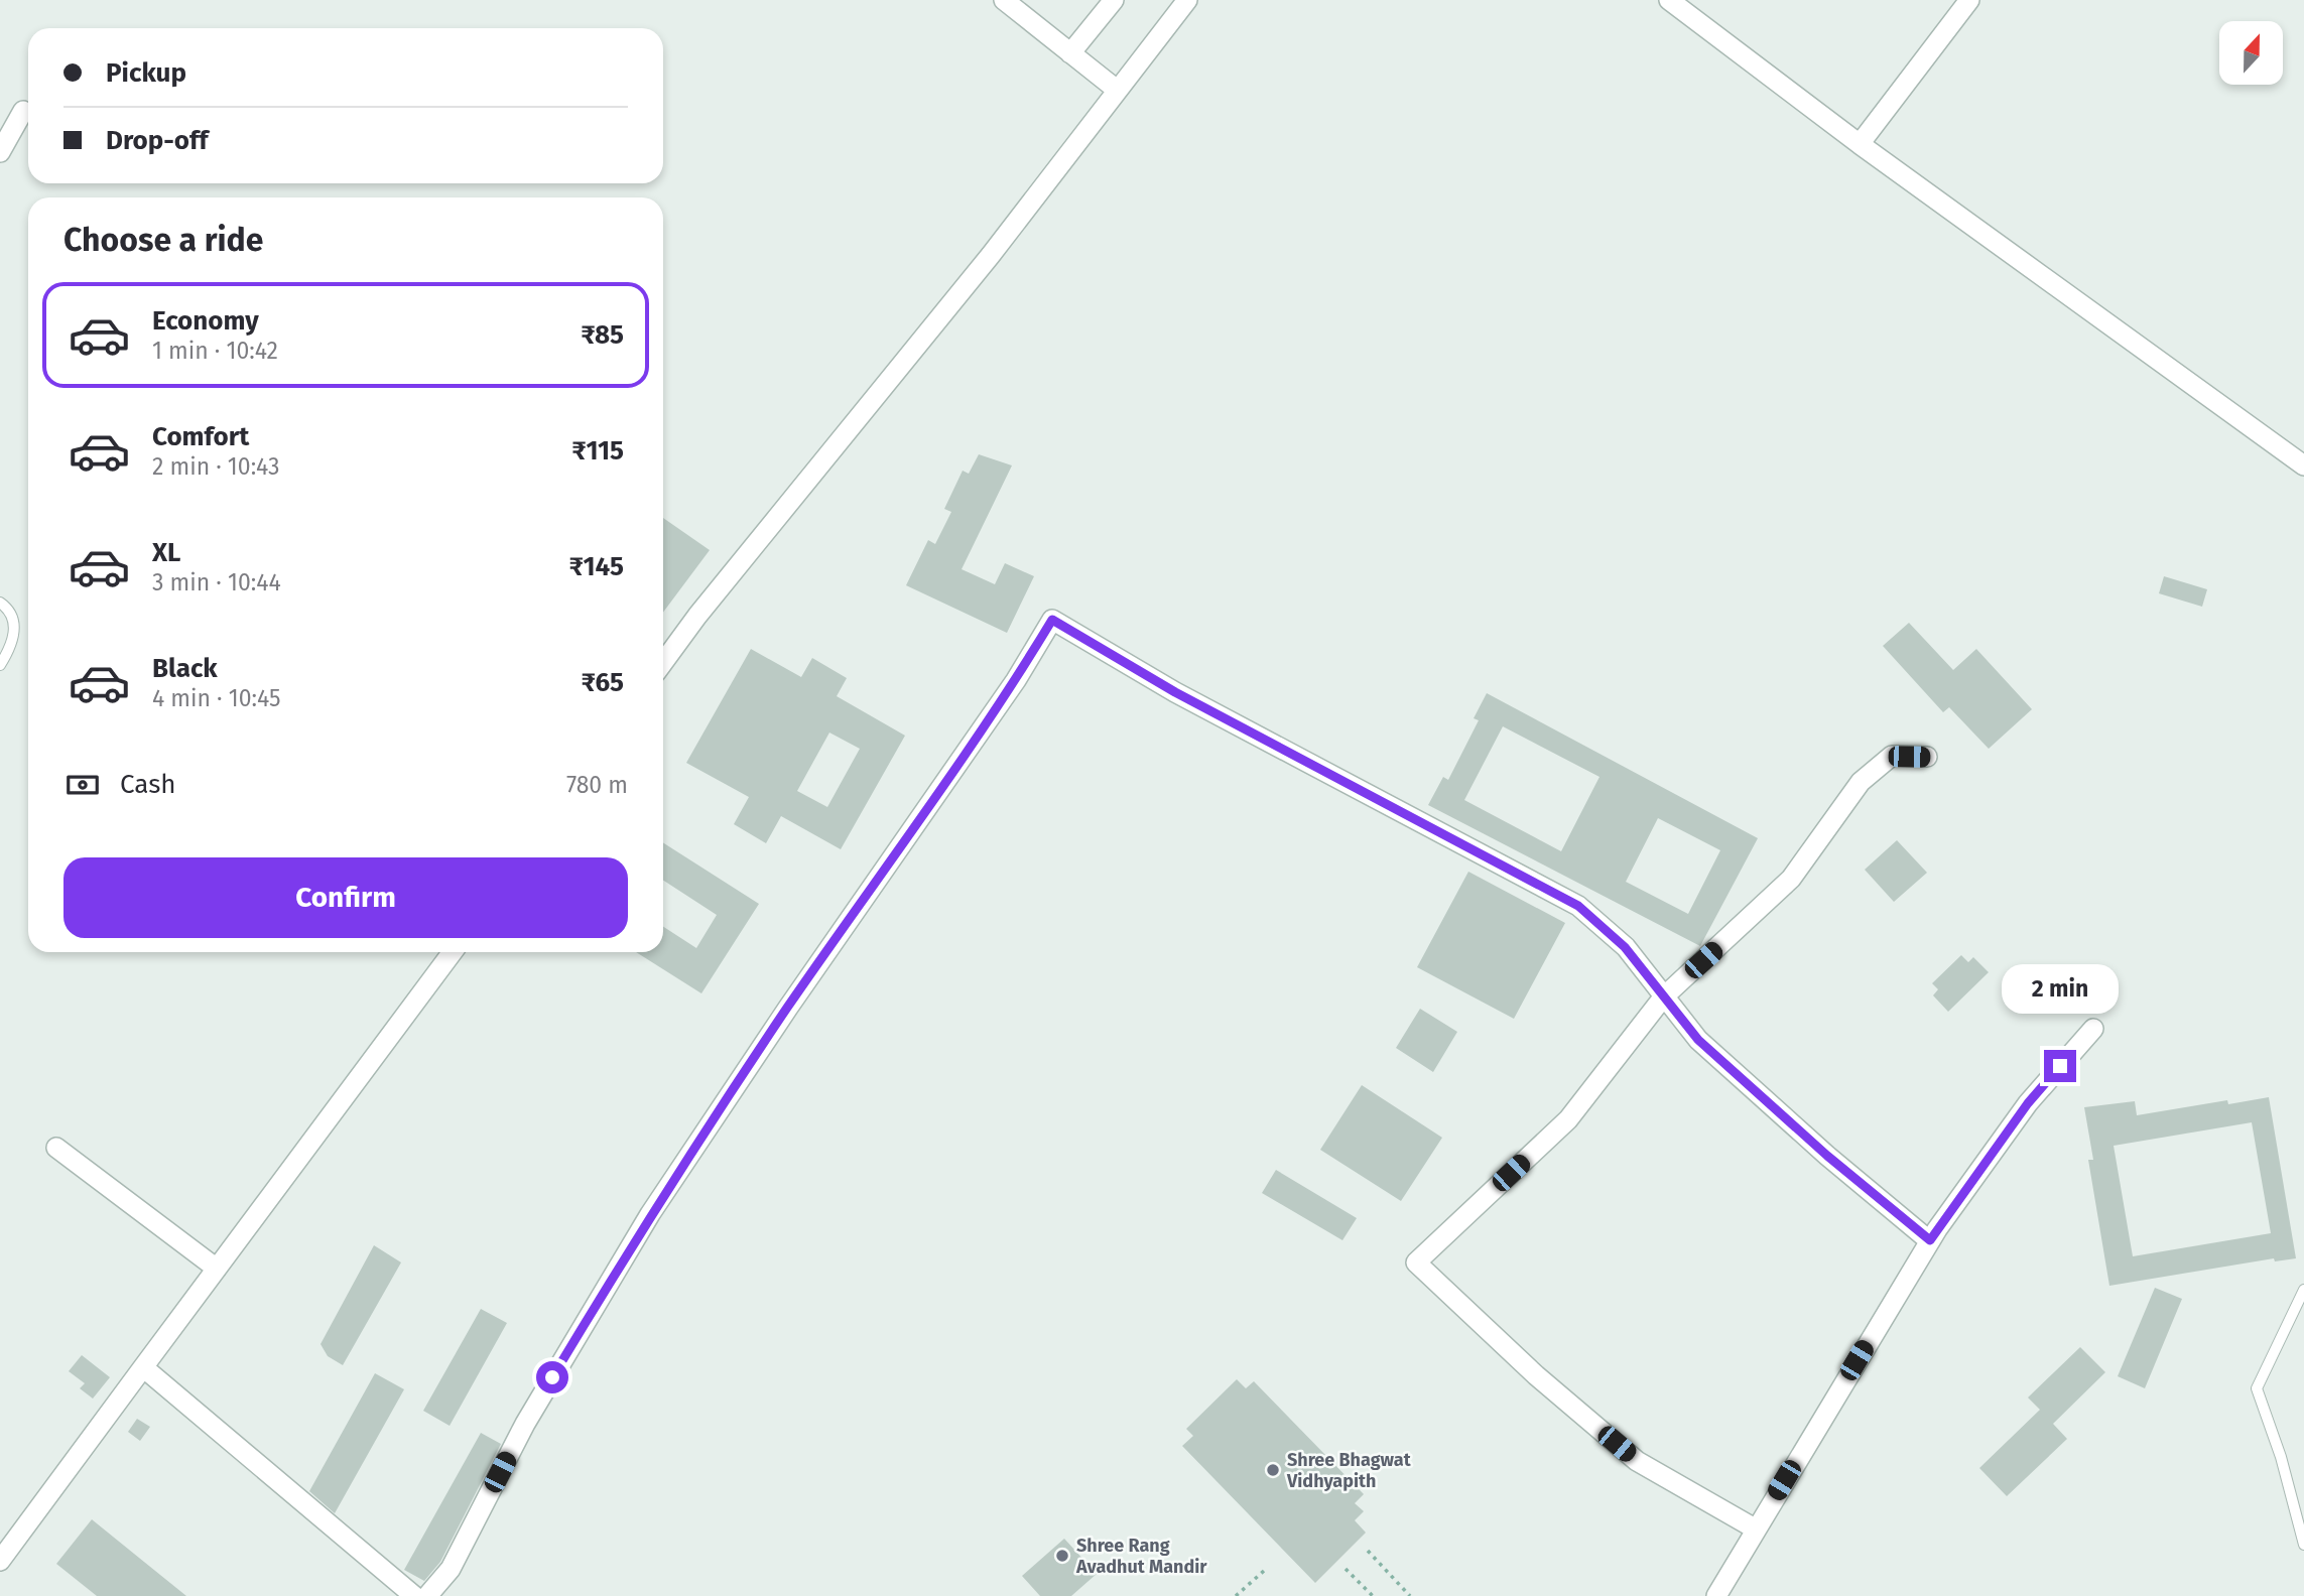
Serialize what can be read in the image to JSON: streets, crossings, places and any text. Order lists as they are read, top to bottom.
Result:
{
  "places": ["Shree Bhagwat Vidhyapith", "Shree Rang Avadhut Mandir"],
  "north": "top",
  "page": {
    "banner": ["Pickup", "Drop-off"],
    "heading": "Choose a ride",
    "list": [
      {
        "name": "Economy",
        "note": "1 min · 10:42",
        "value": "₹85"
      },
      {
        "name": "Comfort",
        "note": "2 min · 10:43",
        "value": "₹115"
      },
      {
        "name": "XL",
        "note": "3 min · 10:44",
        "value": "₹145"
      },
      {
        "name": "Black",
        "note": "4 min · 10:45",
        "value": "₹65"
      }
    ],
    "pay": ["Cash", "780 m"],
    "buttons": "Confirm",
    "bubble": "2 min"
  }
}
